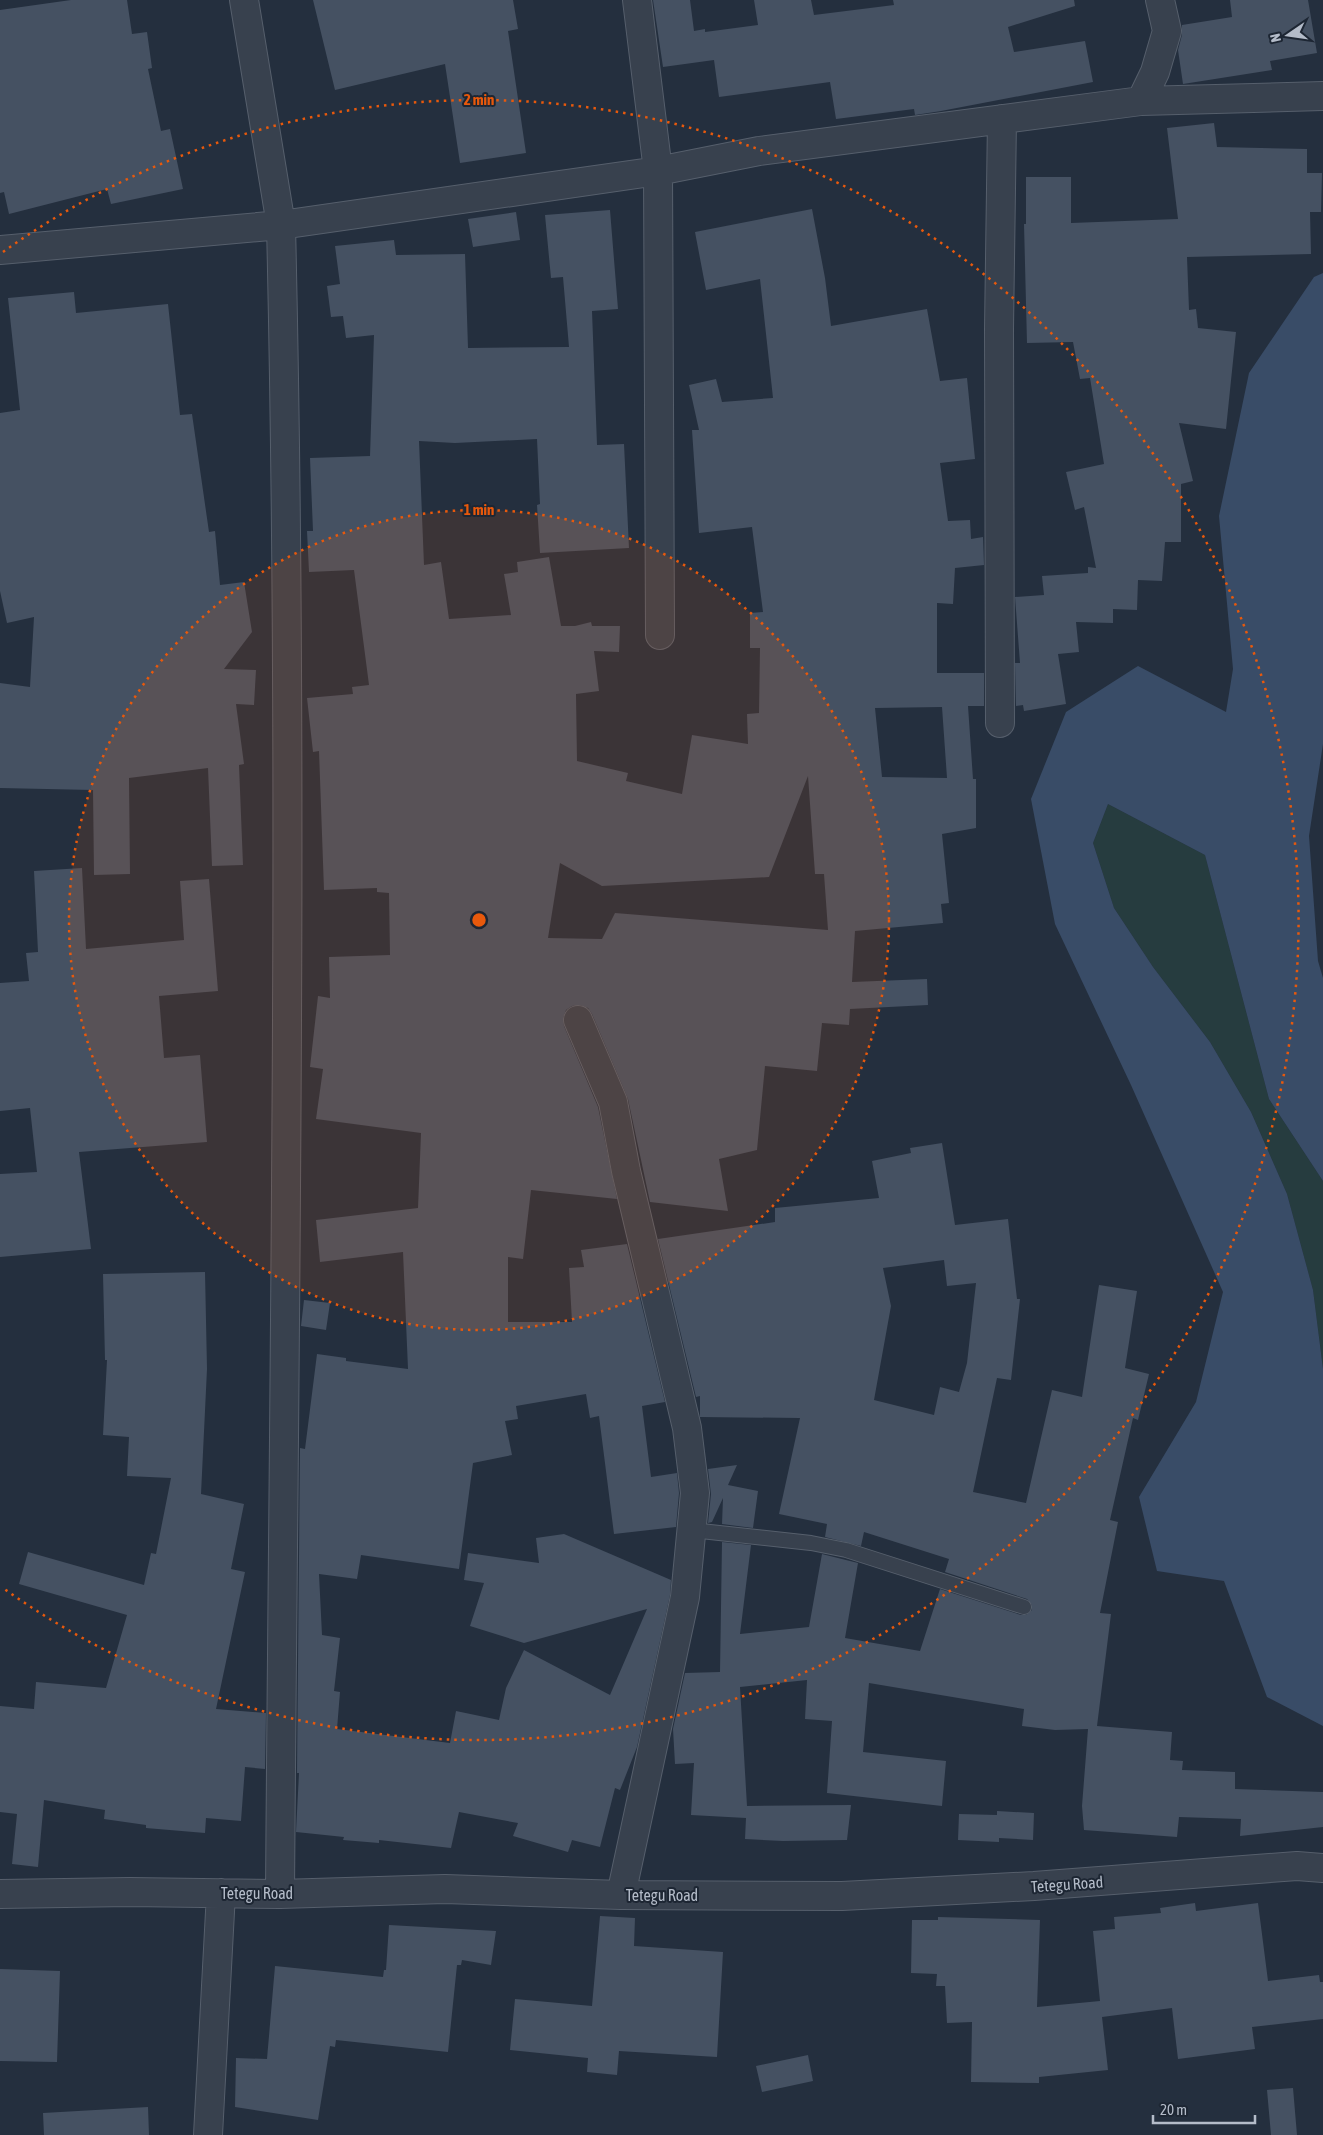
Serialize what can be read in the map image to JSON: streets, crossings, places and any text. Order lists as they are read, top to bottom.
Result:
{
  "streets": {
    "street": ["Tetegu Road"]
  },
  "scale_bar": "20 m",
  "north": "left",
  "rings": ["2 min", "1 min"]
}
